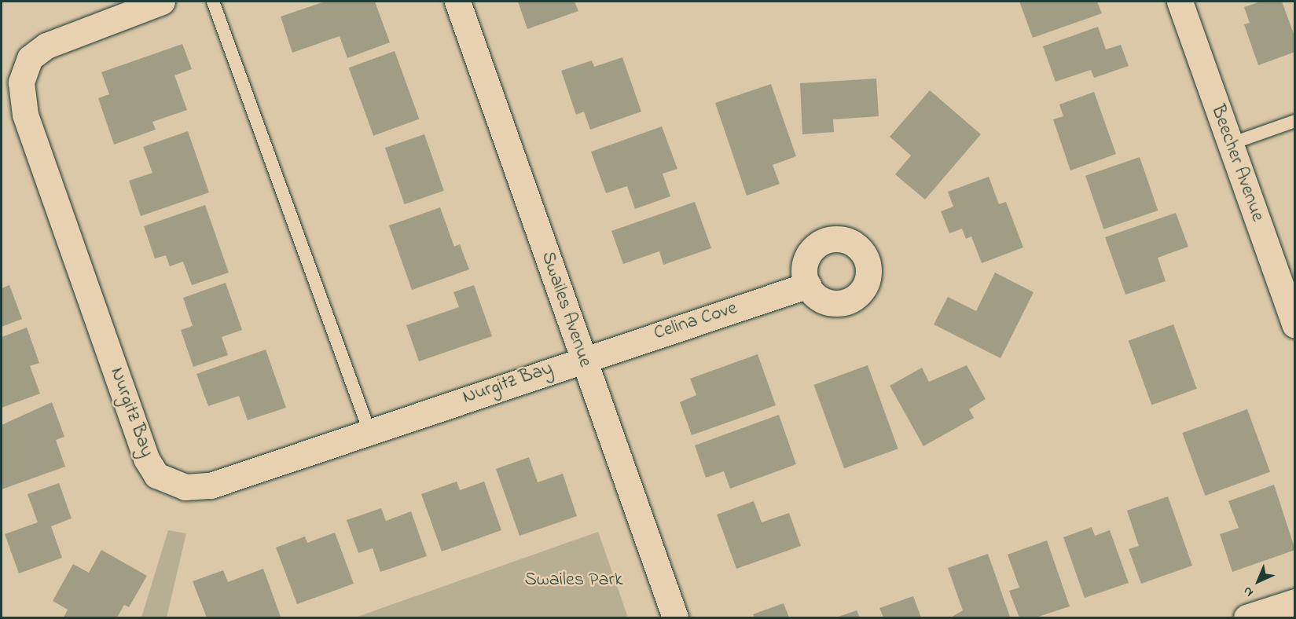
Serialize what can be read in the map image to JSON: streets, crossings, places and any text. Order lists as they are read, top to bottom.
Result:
{
  "streets": {
    "street": [
      "Beecher Avenue",
      "Swailes Avenue",
      "Celina Cove",
      "Nurgitz Bay"
    ]
  },
  "crossings": [
    ["Swailes Avenue", "Celina Cove"],
    ["Swailes Avenue", "Nurgitz Bay"],
    ["Celina Cove", "Nurgitz Bay"]
  ],
  "parks": ["Swailes Park"],
  "north": "bottom left"
}
